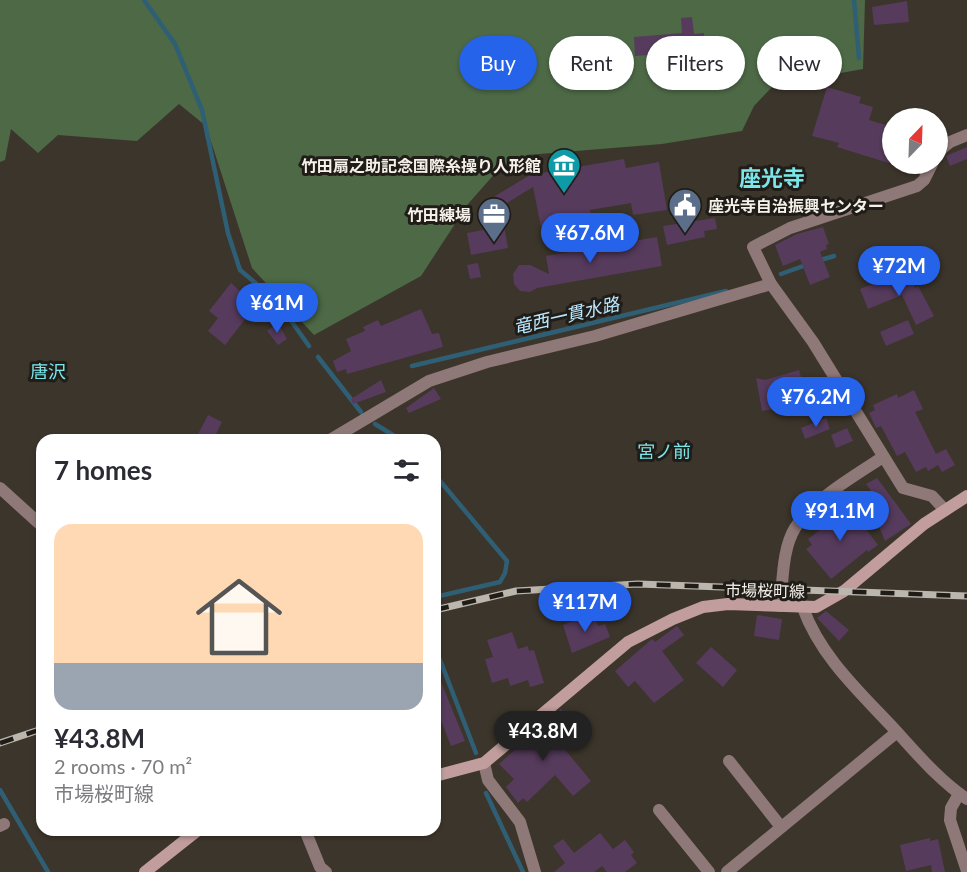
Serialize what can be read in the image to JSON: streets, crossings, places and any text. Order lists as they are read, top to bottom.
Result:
{
  "streets": {
    "main road": ["市場桜町線"]
  },
  "districts": ["座光寺", "唐沢", "宮ノ前"],
  "water": ["竜西一貫水路"],
  "places": {
    "museum": ["竹田扇之助記念国際糸操り人形館"],
    "public building": ["座光寺自治振興センター"],
    "office": ["竹田練場"]
  },
  "north": "top right",
  "page": {
    "chip": [
      "Buy",
      "Rent",
      "Filters",
      "New"
    ],
    "price": [
      "¥67.6M",
      "¥72M",
      "¥61M",
      "¥76.2M",
      "¥91.1M",
      "¥117M",
      "¥43.8M"
    ],
    "heading": "7 homes",
    "list": [
      {
        "name": "¥43.8M",
        "note": "2 rooms · 70 m² · 市場桜町線"
      }
    ]
  }
}
